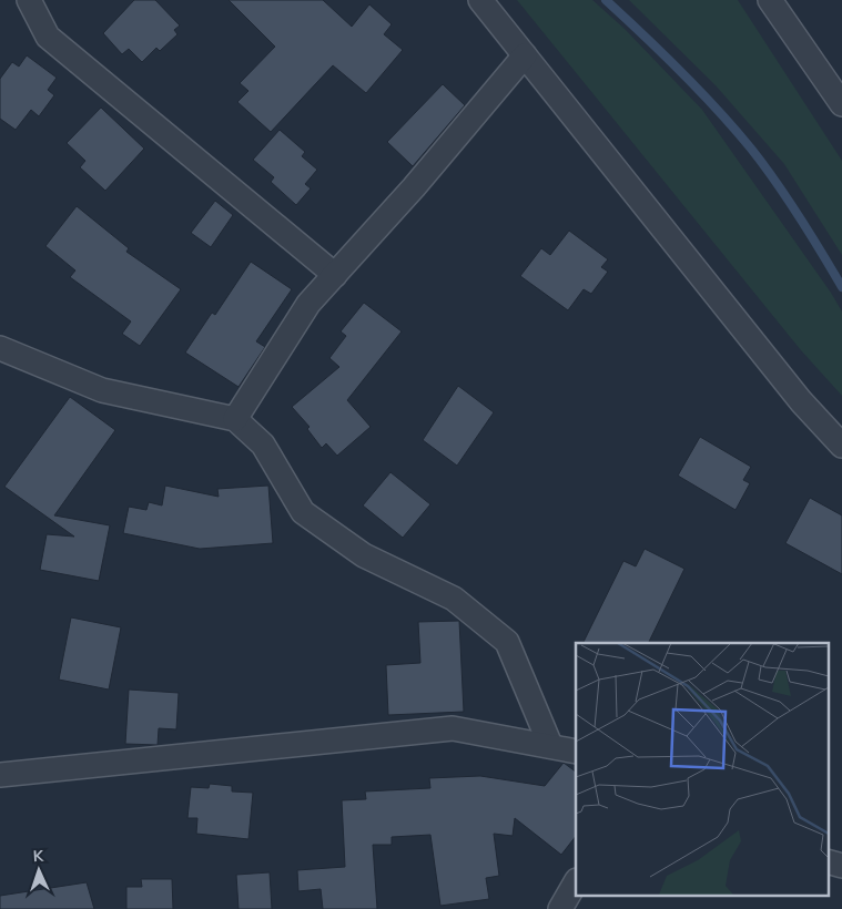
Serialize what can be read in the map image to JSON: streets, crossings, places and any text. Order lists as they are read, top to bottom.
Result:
{
  "north": "top"
}
